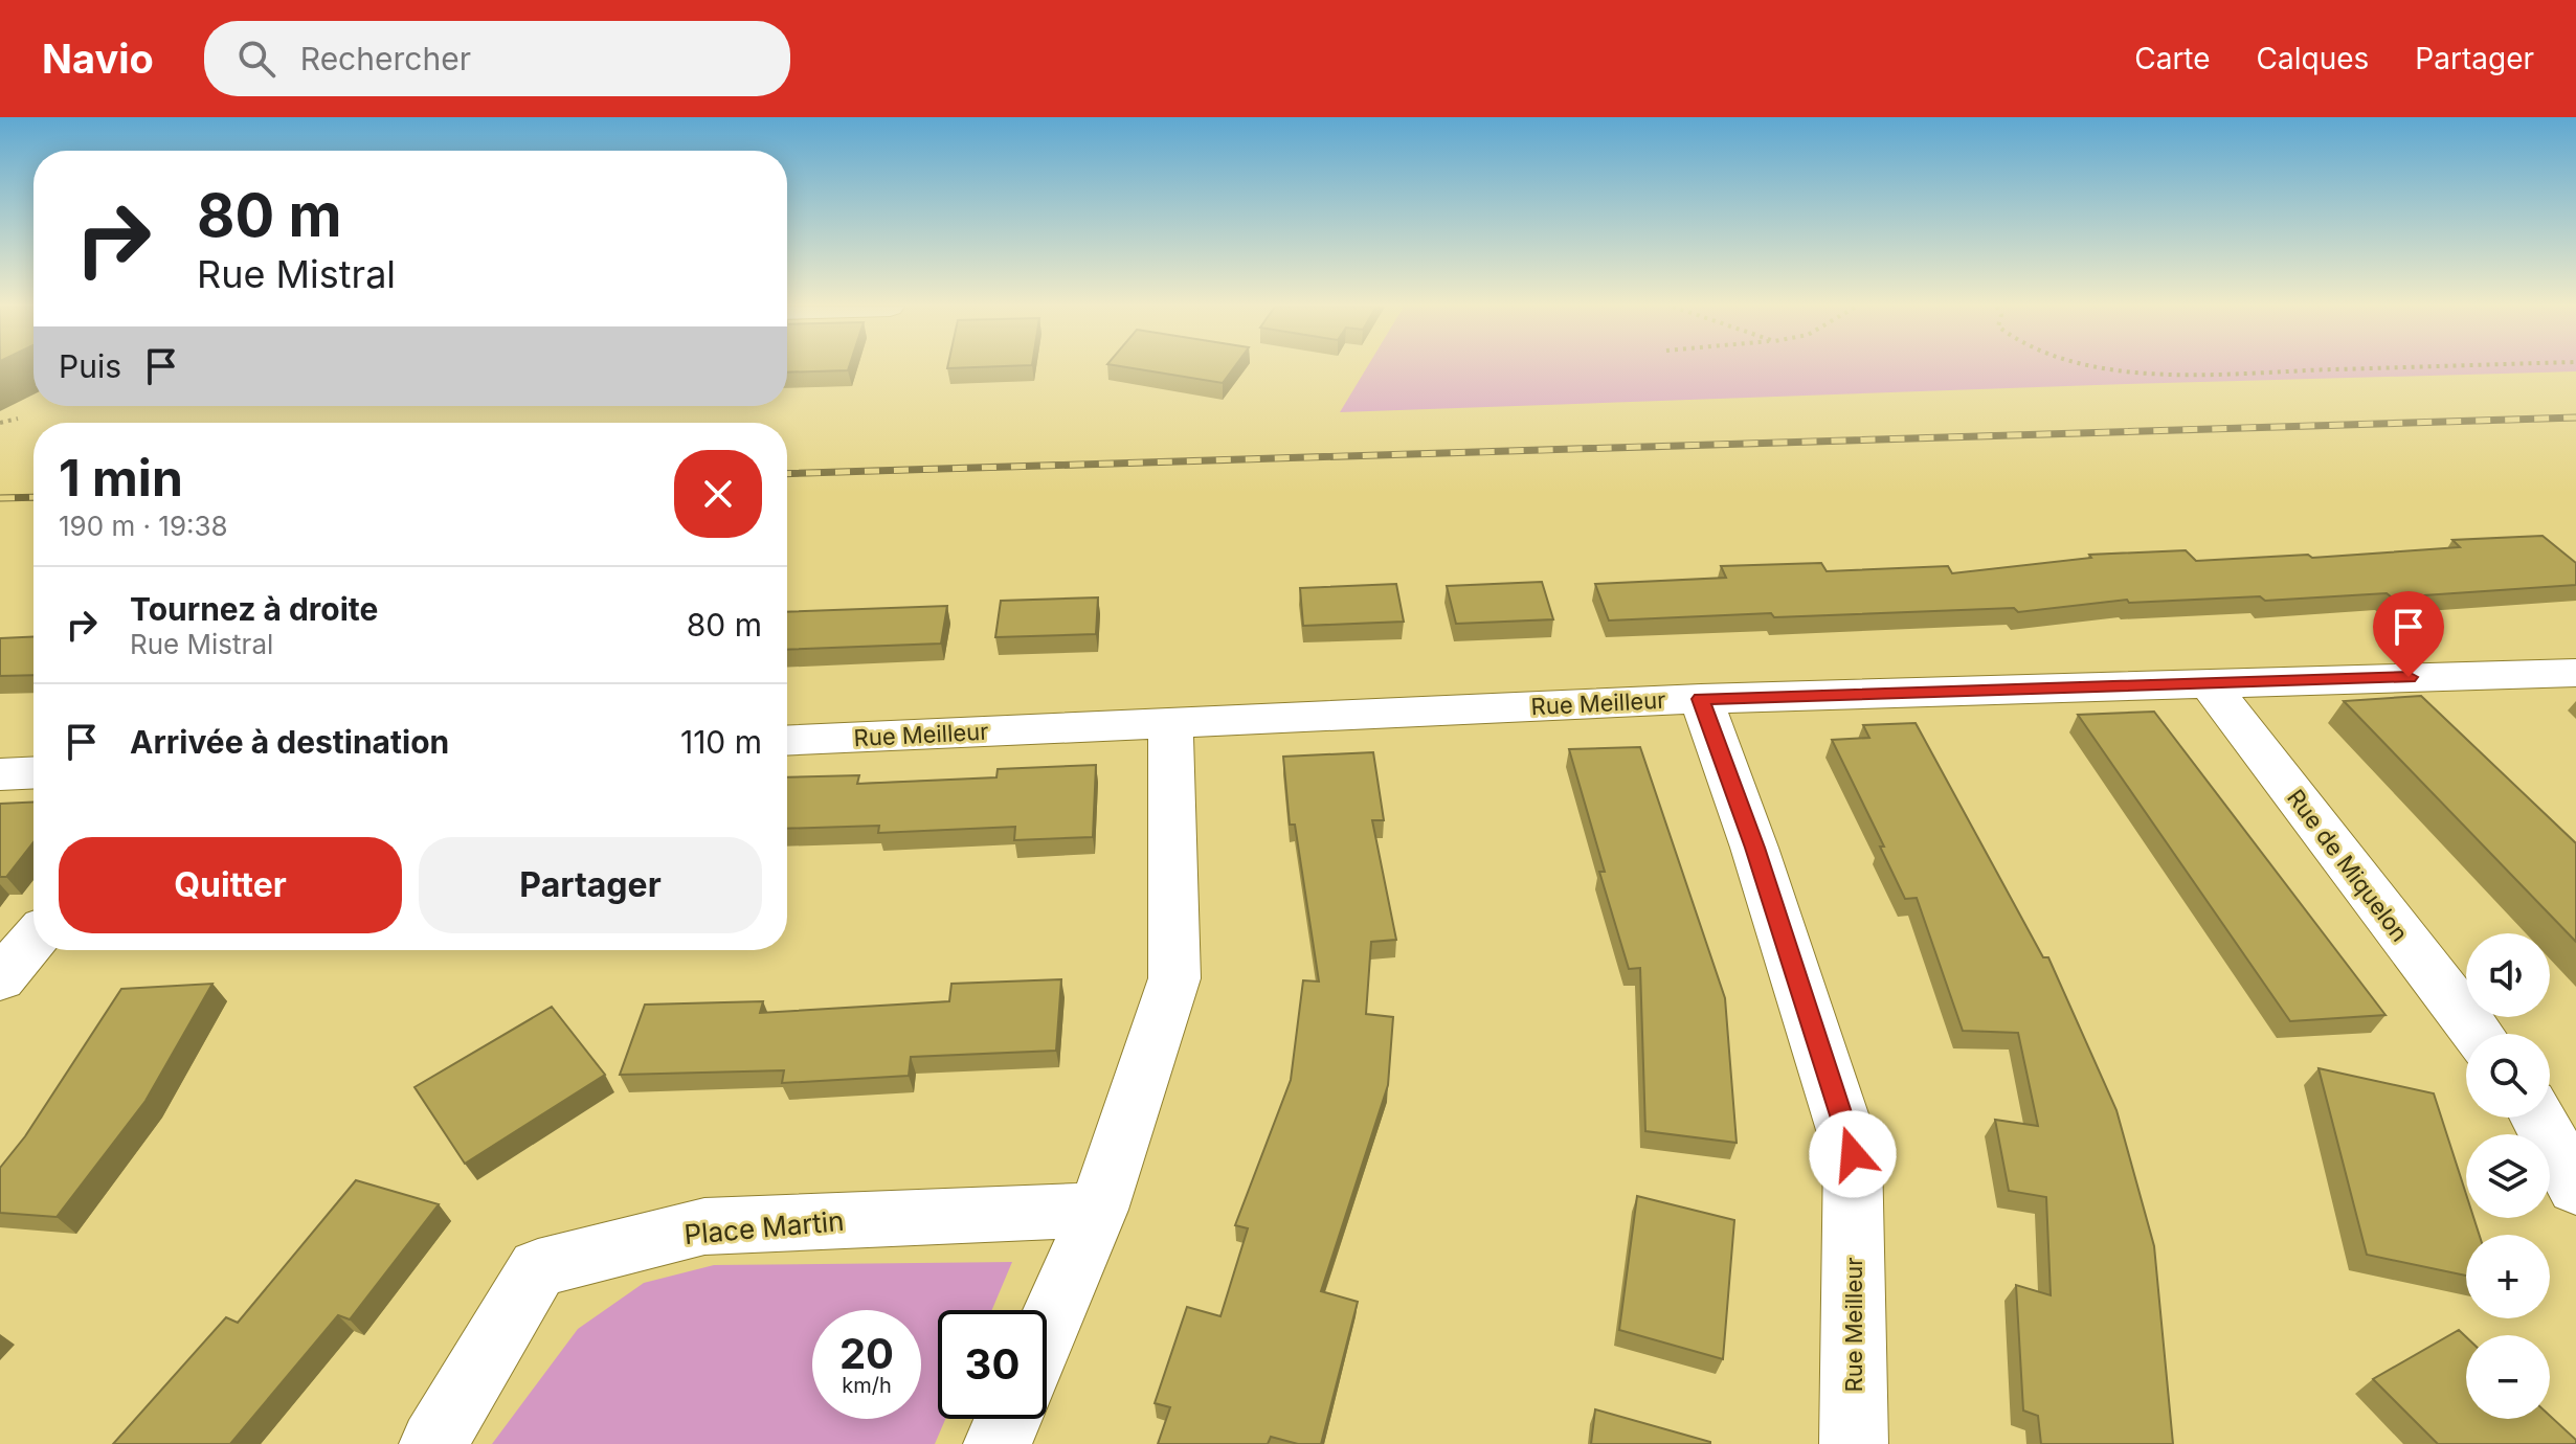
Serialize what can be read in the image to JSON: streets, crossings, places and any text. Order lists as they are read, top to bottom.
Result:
{
  "streets": {
    "street": ["Rue Meilleur", "Rue de Miquelon", "Place Martin"]
  },
  "page": {
    "header": "Navio",
    "search": "Rechercher",
    "nav": ["Carte", "Calques", "Partager"],
    "turn": ["80 m", "Rue Mistral"],
    "then": "Puis",
    "heading": ["1 min", "190 m · 19:38"],
    "list": [
      {
        "name": "Tournez à droite",
        "note": "Rue Mistral",
        "value": "80 m"
      },
      {
        "name": "Arrivée à destination",
        "value": "110 m"
      }
    ],
    "buttons": ["Quitter", "Partager"],
    "map_buttons": ["+", "−"],
    "speed": "20 km/h",
    "limit": "30"
  }
}
